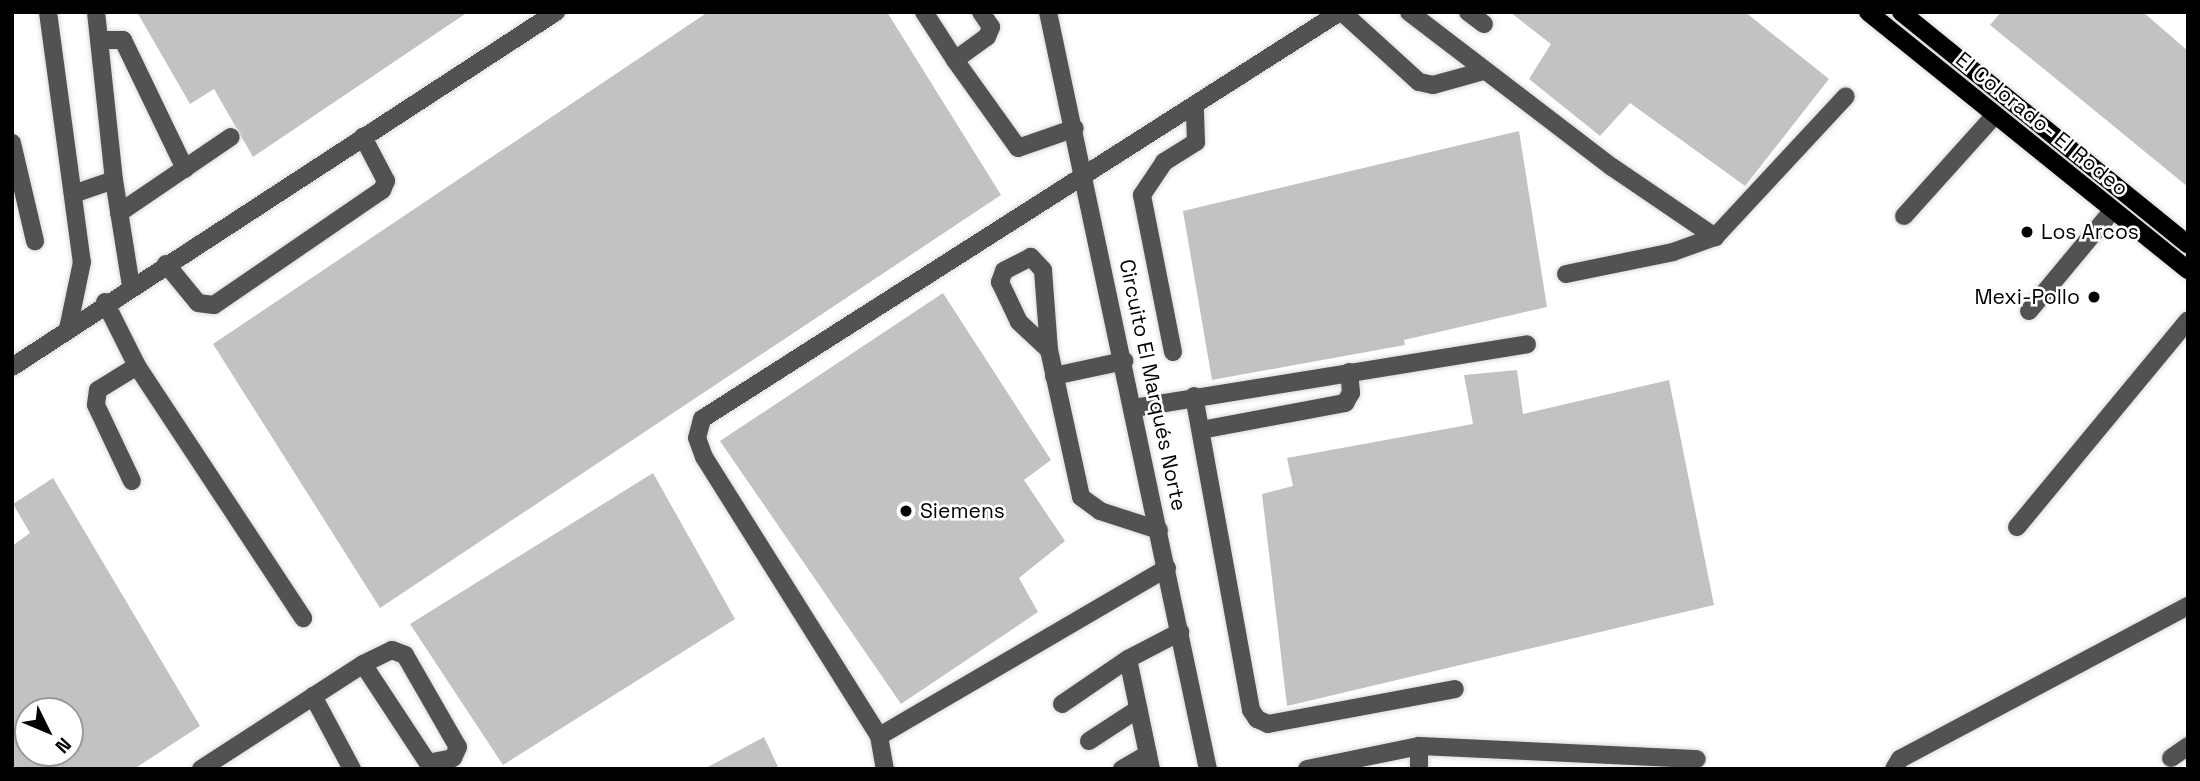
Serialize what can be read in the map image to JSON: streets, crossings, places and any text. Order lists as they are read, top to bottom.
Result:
{
  "streets": {
    "main road": ["El Colorado- El Rodeo"],
    "street": ["Circuito El Marqués Norte"]
  },
  "places": ["Los Arcos", "Mexi-Pollo", "Siemens"],
  "north": "bottom right"
}
